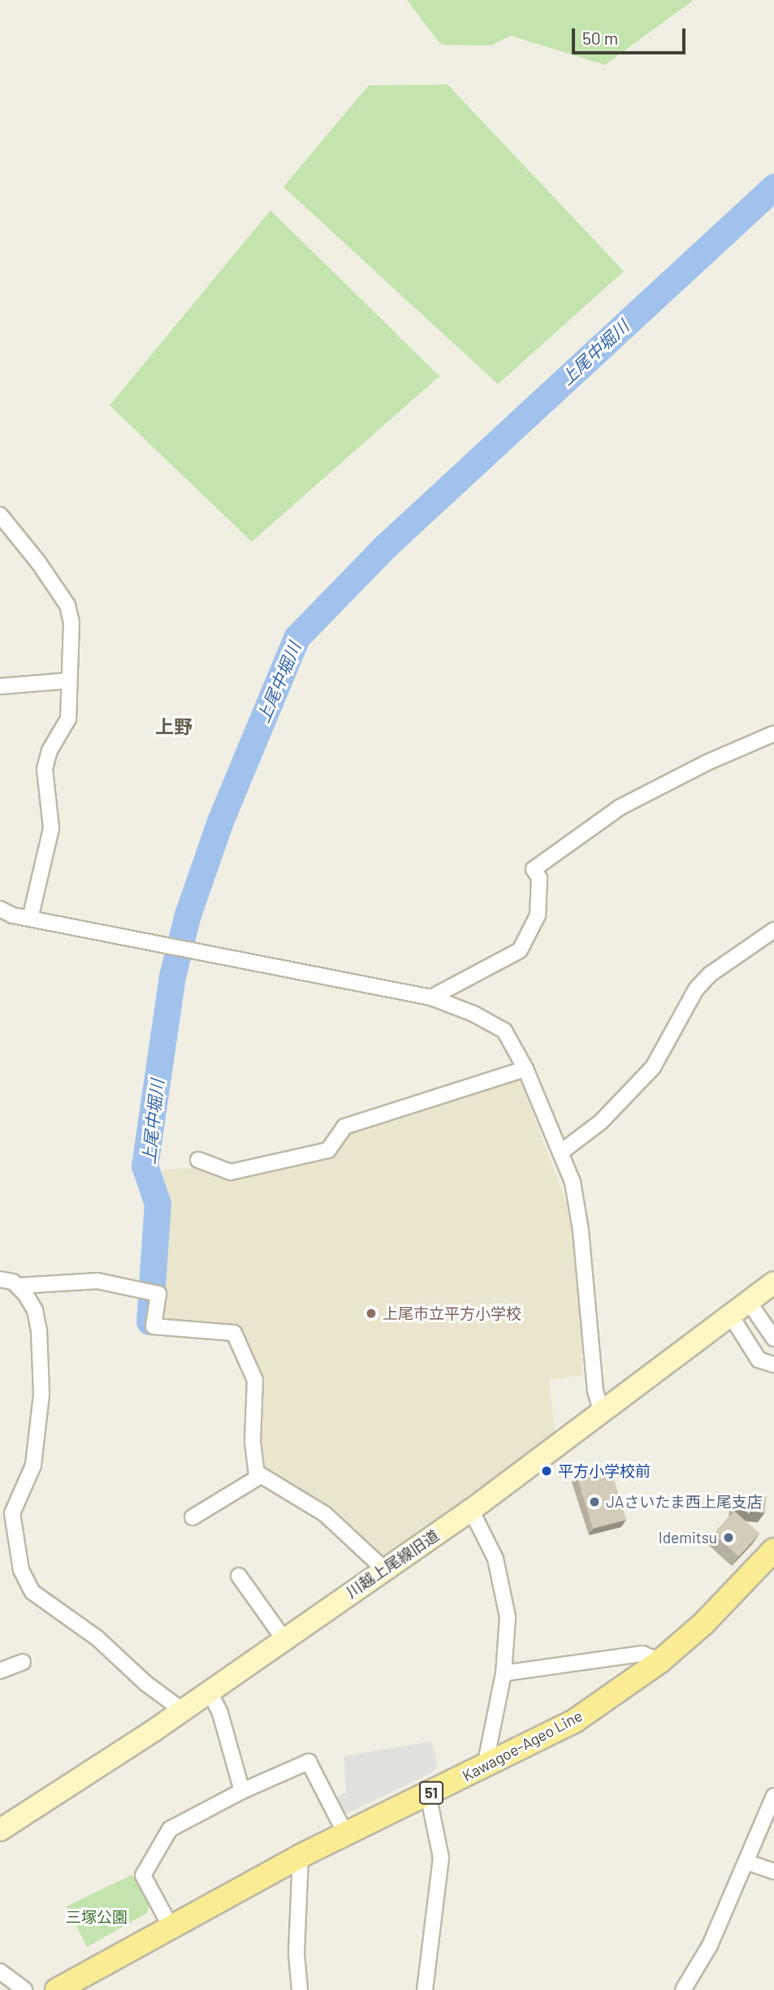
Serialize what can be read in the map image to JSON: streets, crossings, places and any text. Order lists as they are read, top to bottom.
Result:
{
  "streets": {
    "main road": ["Kawagoe-Ageo Line", "51"],
    "street": ["川越上尾線旧道"]
  },
  "districts": ["上野"],
  "water": ["上尾中堀川"],
  "parks": ["三塚公園"],
  "places": [
    "上尾市立平方小学校",
    "平方小学校前",
    "JAさいたま西上尾支店",
    "Idemitsu"
  ],
  "scale_bar": "50 m"
}
